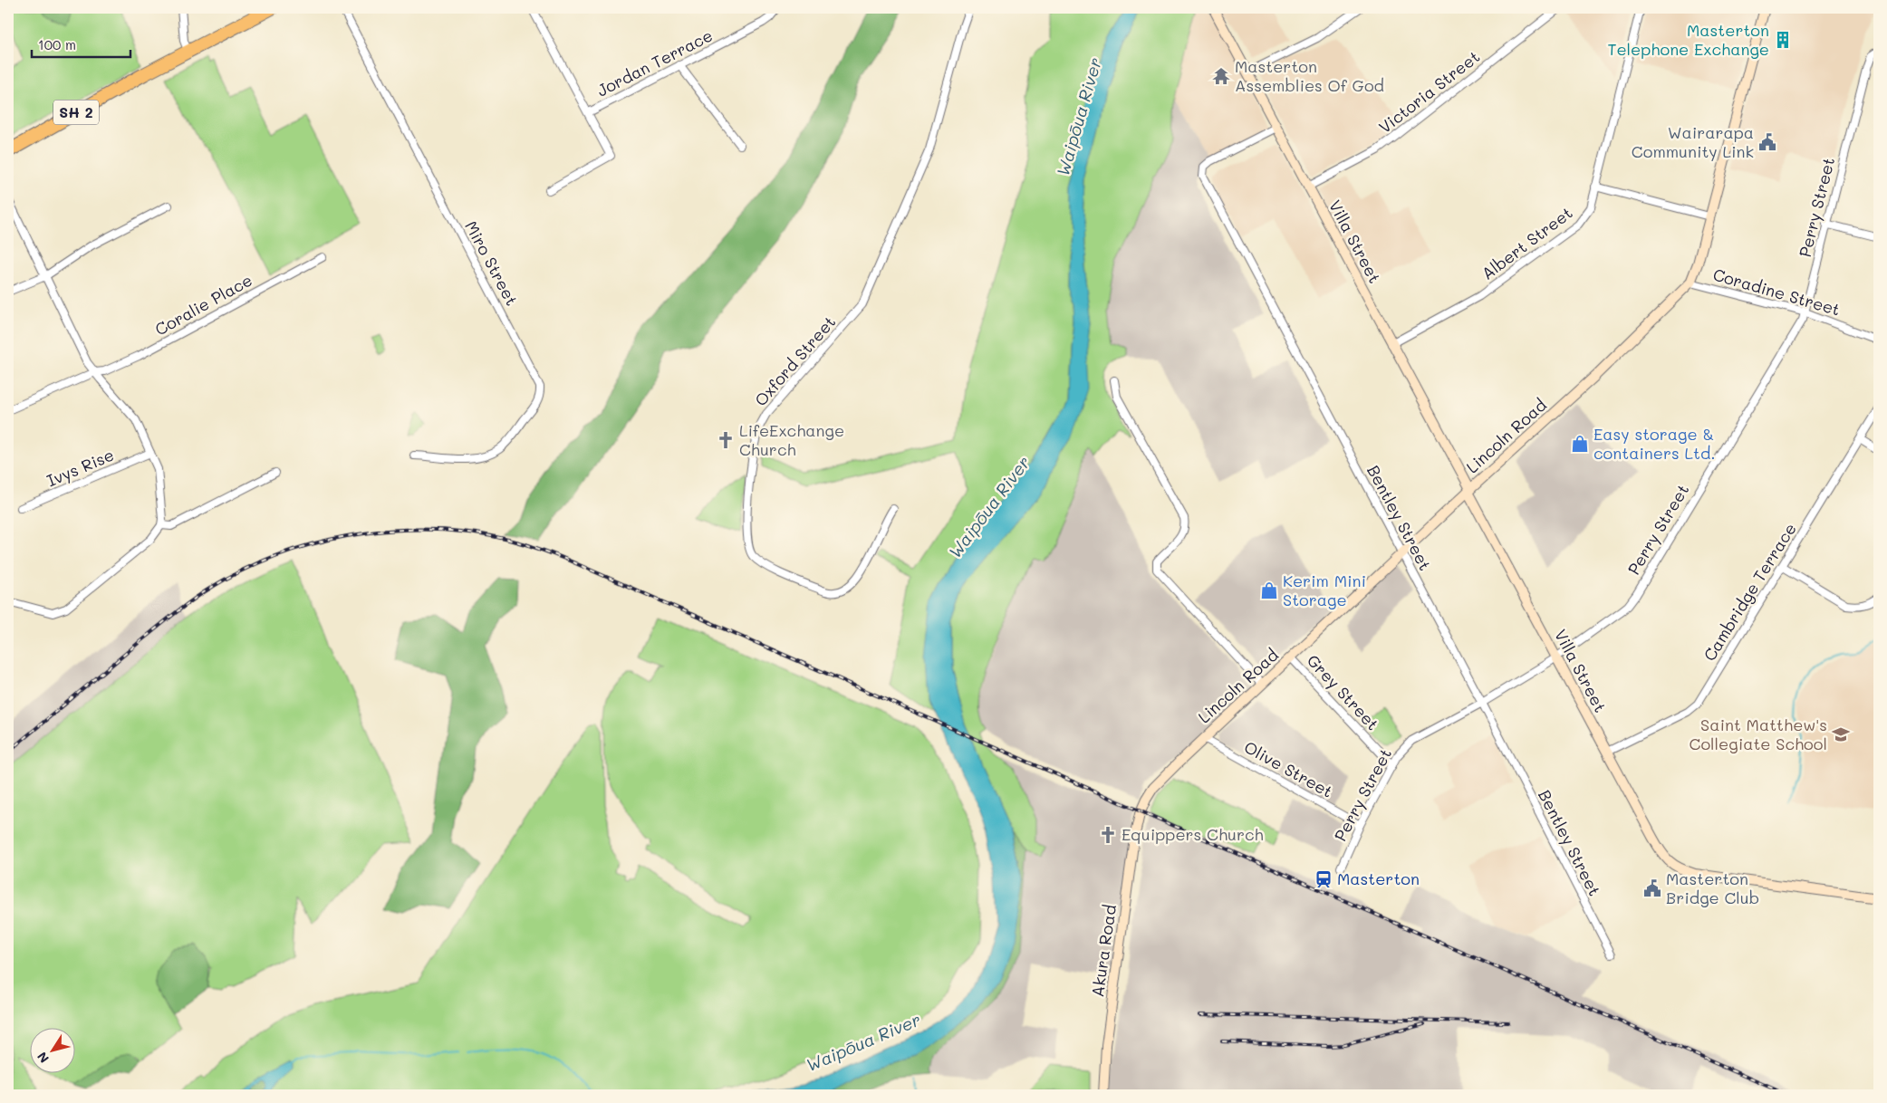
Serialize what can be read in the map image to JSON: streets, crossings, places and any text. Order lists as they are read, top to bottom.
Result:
{
  "streets": {
    "highway": ["SH 2"],
    "street": [
      "Jordan Terrace",
      "Victoria Street",
      "Perry Street",
      "Villa Street",
      "Albert Street",
      "Miro Street",
      "Coradine Street",
      "Coralie Place",
      "Oxford Street",
      "Lincoln Road",
      "Ivys Rise",
      "Bentley Street",
      "Cambridge Terrace",
      "Grey Street",
      "Olive Street",
      "Akura Road"
    ]
  },
  "crossings": [
    ["Victoria Street", "Villa Street"],
    ["Perry Street", "Villa Street"],
    ["Perry Street", "Coradine Street"],
    ["Perry Street", "Bentley Street"],
    ["Perry Street", "Grey Street"],
    ["Perry Street", "Olive Street"],
    ["Villa Street", "Albert Street"],
    ["Villa Street", "Lincoln Road"],
    ["Villa Street", "Bentley Street"],
    ["Villa Street", "Cambridge Terrace"],
    ["Coradine Street", "Lincoln Road"],
    ["Lincoln Road", "Bentley Street"],
    ["Lincoln Road", "Grey Street"],
    ["Lincoln Road", "Olive Street"],
    ["Lincoln Road", "Akura Road"]
  ],
  "water": ["Waipōua River"],
  "places": {
    "building": ["Masterton Telephone Exchange"],
    "temple": ["Masterton Assemblies Of God"],
    "public building": ["Wairarapa Community Link", "Masterton Bridge Club"],
    "church": ["LifeExchange Church", "Equippers Church"],
    "shop": ["Easy storage & containers Ltd.", "Kerim Mini Storage"],
    "school or university": ["Saint Matthew's Collegiate School"],
    "station": ["Masterton"]
  },
  "scale_bar": "100 m",
  "north": "bottom left"
}
